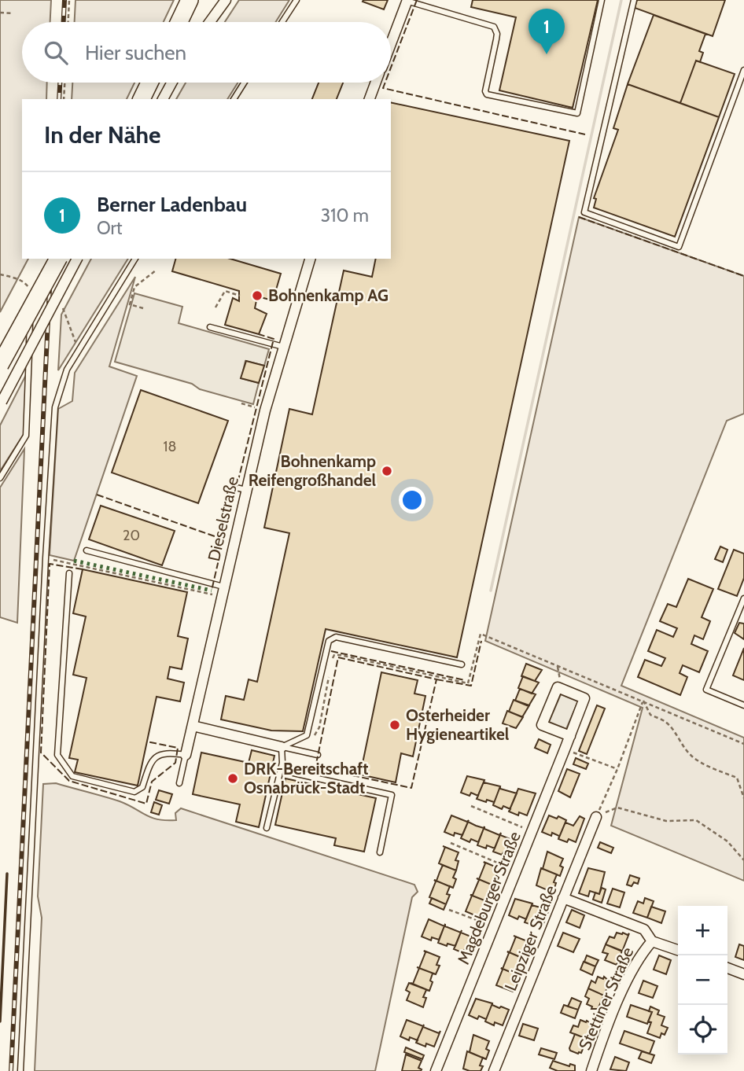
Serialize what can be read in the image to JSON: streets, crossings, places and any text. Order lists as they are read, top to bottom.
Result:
{
  "streets": {
    "street": [
      "Dieselstraße",
      "Magdeburger Straße",
      "Leipziger Straße",
      "Stettiner Straße"
    ]
  },
  "places": [
    "Bohnenkamp AG",
    "Bohnenkamp Reifengroßhandel",
    "Osterheider Hygieneartikel",
    "DRK-Bereitschaft Osnabrück-Stadt"
  ],
  "house_numbers": ["18", "20"],
  "page": {
    "pins": "1",
    "search": "Hier suchen",
    "heading": "In der Nähe",
    "list": [
      {
        "mark": "1",
        "name": "Berner Ladenbau",
        "note": "Ort",
        "value": "310 m"
      }
    ],
    "map_buttons": ["+", "−"]
  }
}
